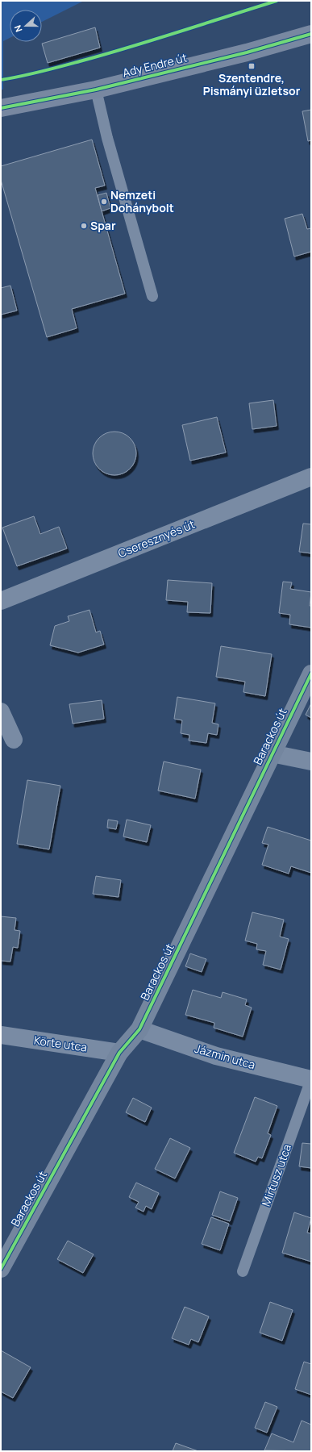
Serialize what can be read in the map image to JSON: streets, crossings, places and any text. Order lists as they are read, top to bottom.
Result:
{
  "streets": {
    "main road": ["Ady Endre út"],
    "street": [
      "Cseresznyés út",
      "Barackos út",
      "Körte utca",
      "Jázmin utca"
    ],
    "lane": ["Mirtusz utca"]
  },
  "crossings": [
    ["Barackos út", "Körte utca"],
    ["Barackos út", "Jázmin utca"],
    ["Jázmin utca", "Mirtusz utca"]
  ],
  "places": {
    "transit": ["Szentendre, Pismányi üzletsor"],
    "other": ["Nemzeti Dohánybolt", "Spar"]
  },
  "north": "left"
}
